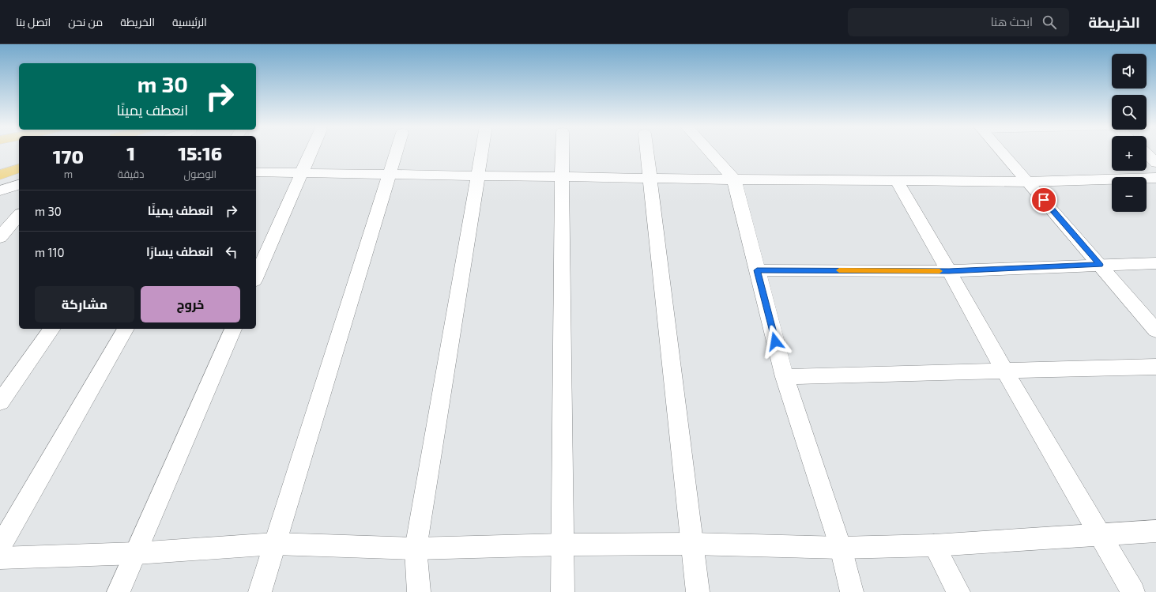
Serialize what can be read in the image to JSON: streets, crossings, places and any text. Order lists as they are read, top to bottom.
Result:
{
  "page": {
    "header": "الخريطة",
    "search": "ابحث هنا",
    "nav": [
      "الرئيسية",
      "الخريطة",
      "من نحن",
      "اتصل بنا"
    ],
    "map_buttons": ["+", "−"],
    "turn": ["30 m", "انعطف يمينًا"],
    "eta": [
      "15:16",
      "الوصول",
      "1",
      "دقيقة",
      "170",
      "m"
    ],
    "list": [
      {
        "name": "انعطف يمينًا",
        "value": "30 m"
      },
      {
        "name": "انعطف يسارًا",
        "value": "110 m"
      }
    ],
    "buttons": ["خروج", "مشاركة"]
  }
}
